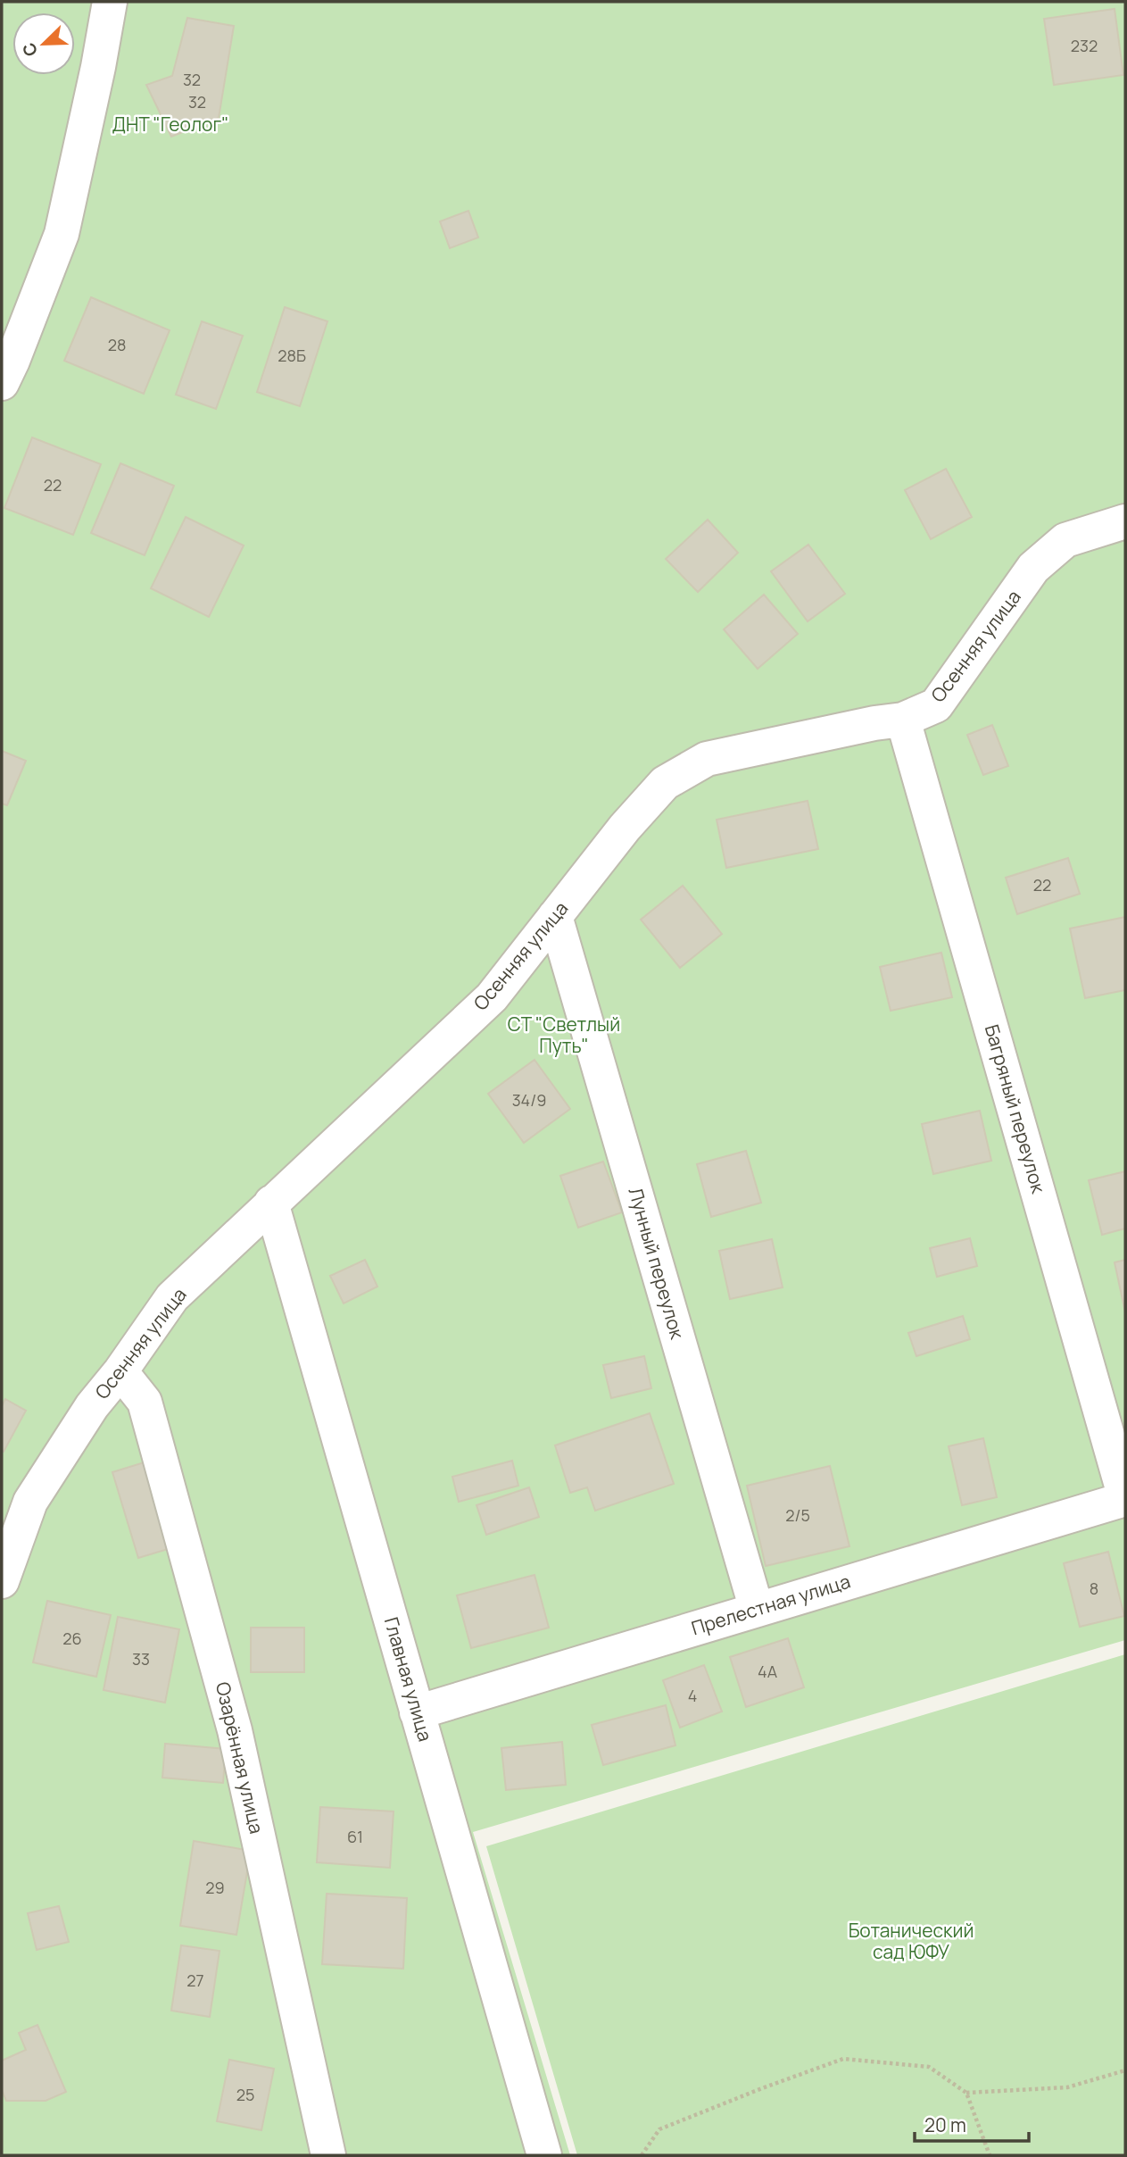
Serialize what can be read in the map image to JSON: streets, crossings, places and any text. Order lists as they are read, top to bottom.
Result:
{
  "streets": {
    "street": [
      "Осенняя улица",
      "Багряный переулок",
      "Лунный переулок",
      "Прелестная улица",
      "Главная улица",
      "Озарённая улица"
    ]
  },
  "crossings": [
    ["Осенняя улица", "Багряный переулок"],
    ["Осенняя улица", "Лунный переулок"],
    ["Осенняя улица", "Главная улица"],
    ["Осенняя улица", "Озарённая улица"],
    ["Багряный переулок", "Прелестная улица"],
    ["Лунный переулок", "Прелестная улица"],
    ["Прелестная улица", "Главная улица"]
  ],
  "parks": ["ДНТ \"Геолог\"", "СТ \"Светлый Путь\"", "Ботанический сад ЮФУ"],
  "house_numbers": [
    "232",
    "32",
    "32",
    "28",
    "28Б",
    "22",
    "22",
    "34/9",
    "2/5",
    "8",
    "26",
    "33",
    "4А",
    "4",
    "61",
    "29",
    "27",
    "25"
  ],
  "scale_bar": "20 m",
  "north": "bottom left"
}
